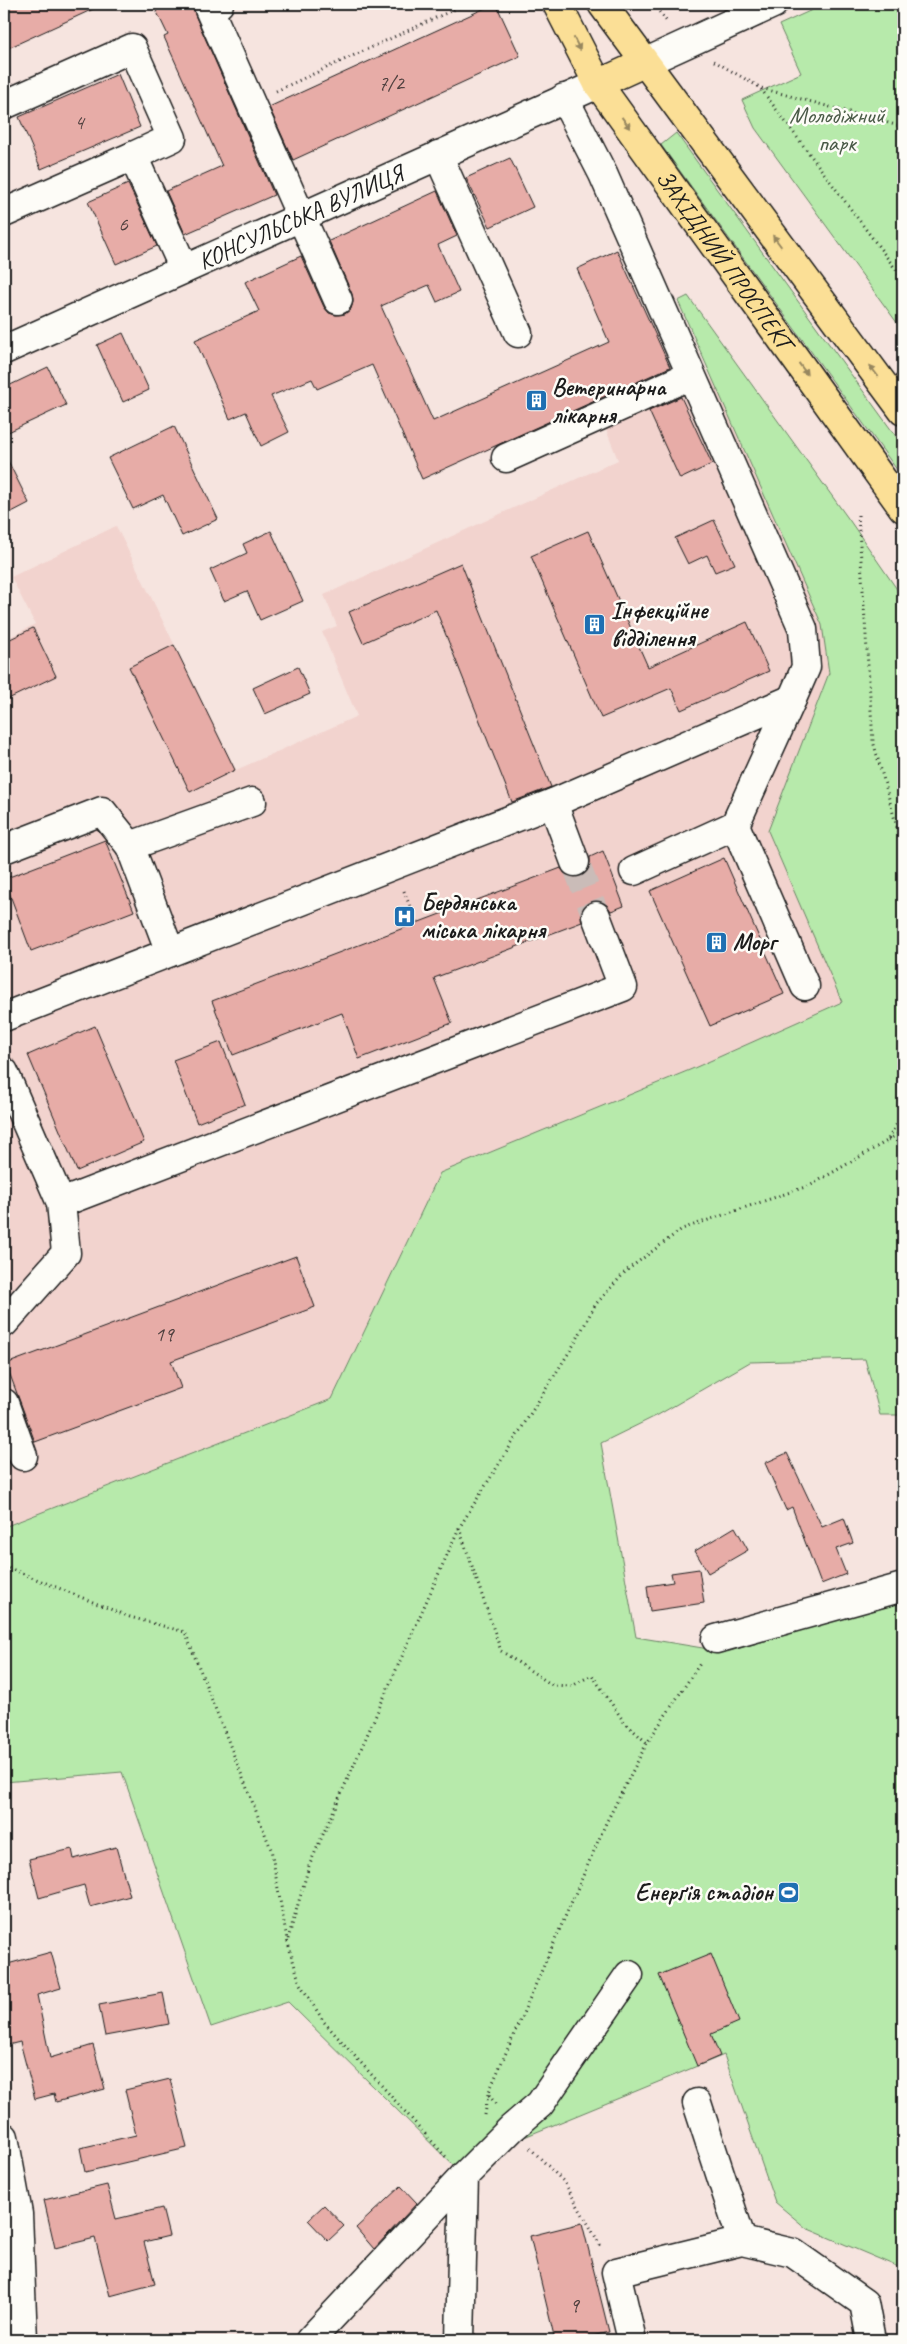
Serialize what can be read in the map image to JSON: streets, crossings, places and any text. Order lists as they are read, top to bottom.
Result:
{
  "streets": {
    "main road": ["ЗАХІДНИЙ ПРОСПЕКТ"],
    "street": ["КОНСУЛЬСЬКА ВУЛИЦЯ"]
  },
  "crossings": [
    ["КОНСУЛЬСЬКА ВУЛИЦЯ", "ЗАХІДНИЙ ПРОСПЕКТ"]
  ],
  "parks": ["Молодіжний парк"],
  "places": {
    "building": ["Ветеринарна лікарня", "Інфекційне відділення", "Морг"],
    "hospital": ["Бердянська міська лікарня"],
    "sports": ["Енерґія стадіон"]
  },
  "house_numbers": [
    "7/2",
    "4",
    "6",
    "19",
    "9"
  ]
}
